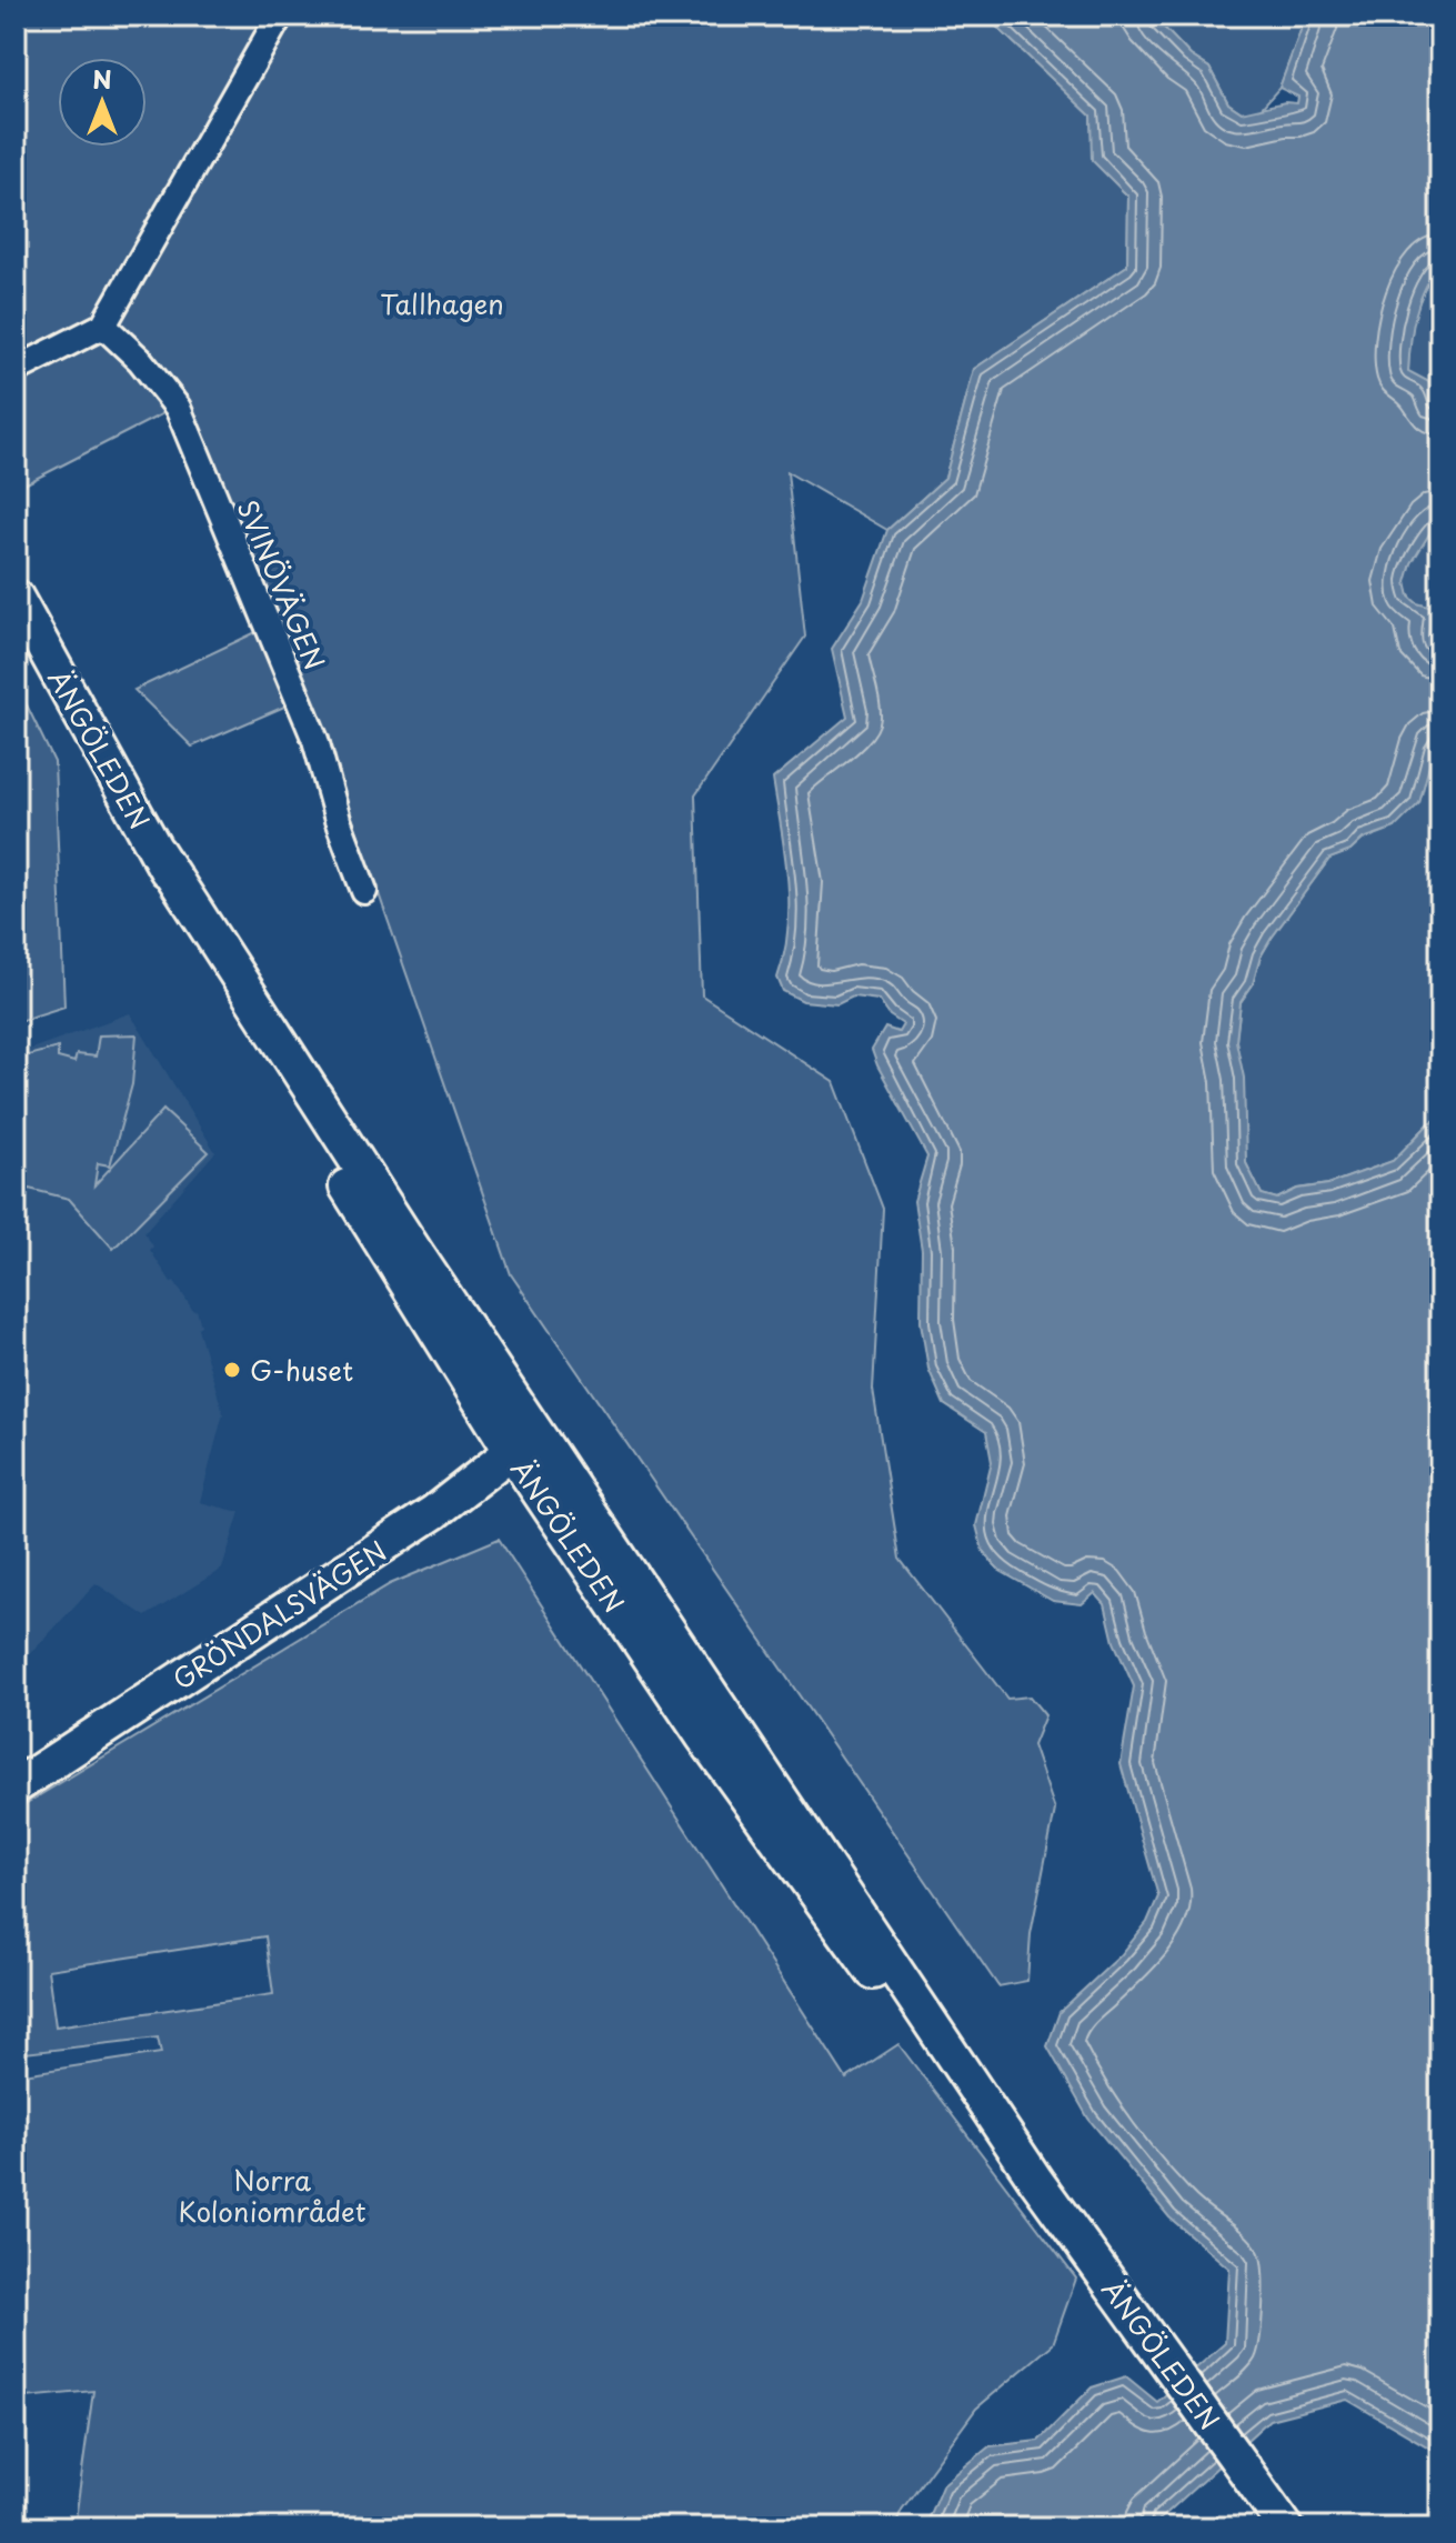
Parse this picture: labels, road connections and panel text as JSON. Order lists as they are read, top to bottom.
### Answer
{
  "streets": {
    "main road": ["ÄNGÖLEDEN", "GRÖNDALSVÄGEN"],
    "street": ["SVINÖVÄGEN"]
  },
  "crossings": [
    ["ÄNGÖLEDEN", "GRÖNDALSVÄGEN"]
  ],
  "parks": ["Tallhagen", "Norra Koloniområdet"],
  "places": ["G-huset"],
  "north": "top"
}
